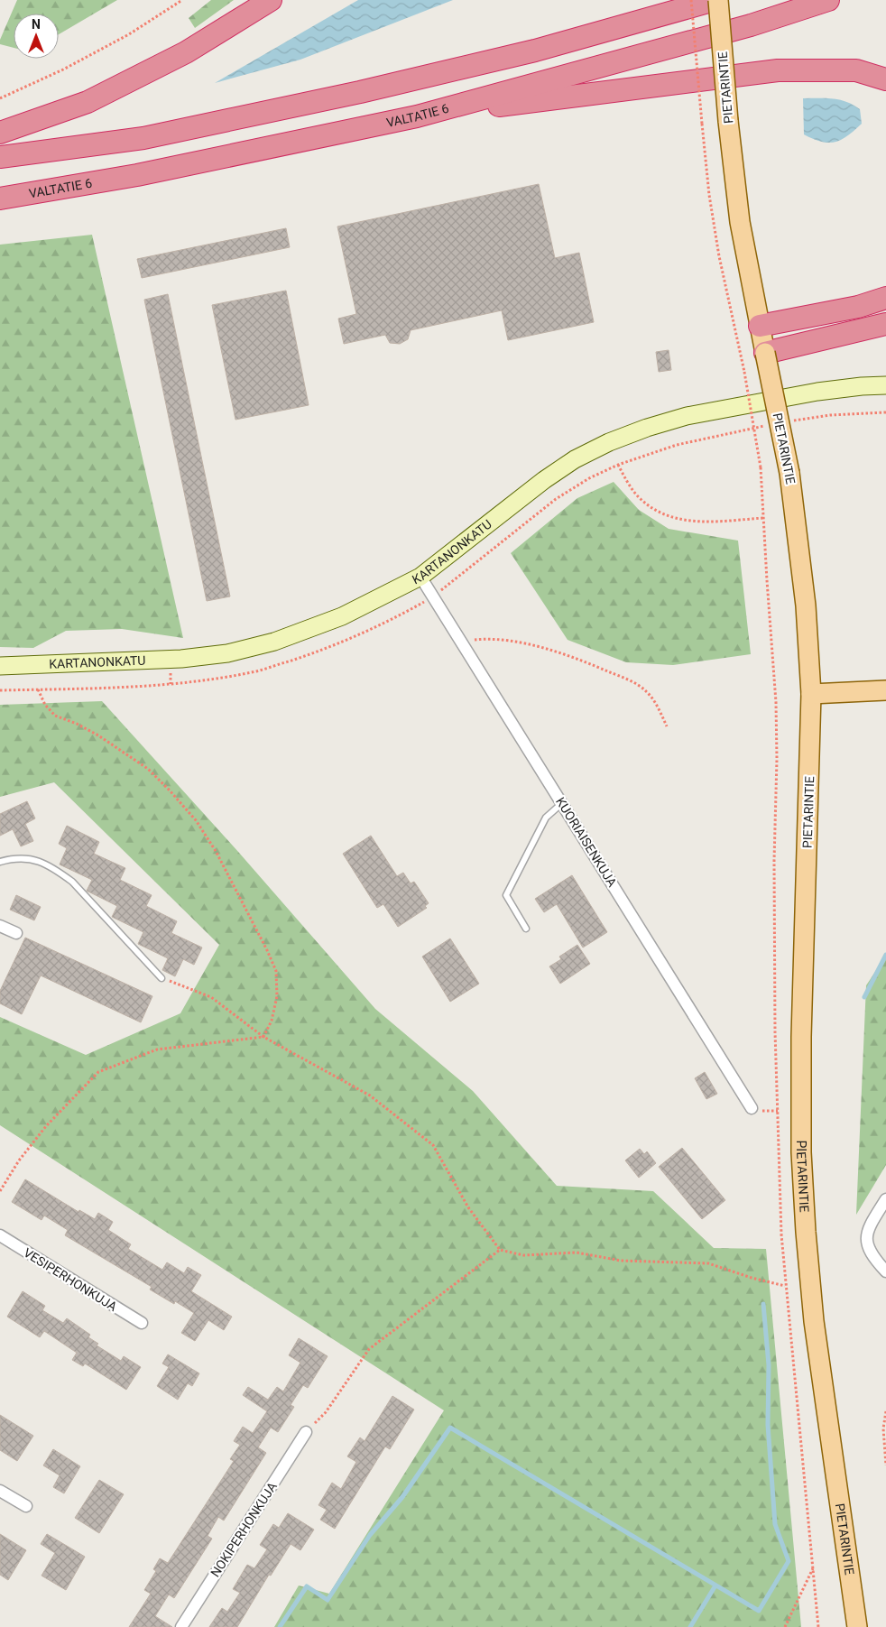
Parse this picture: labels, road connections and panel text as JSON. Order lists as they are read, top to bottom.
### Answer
{
  "streets": {
    "highway": ["VALTATIE 6"],
    "main road": ["PIETARINTIE", "KARTANONKATU"],
    "street": ["KUORIAISENKUJA", "VESIPERHONKUJA", "NOKIPERHONKUJA"]
  },
  "crossings": [
    ["KARTANONKATU", "KUORIAISENKUJA"]
  ],
  "north": "top"
}
